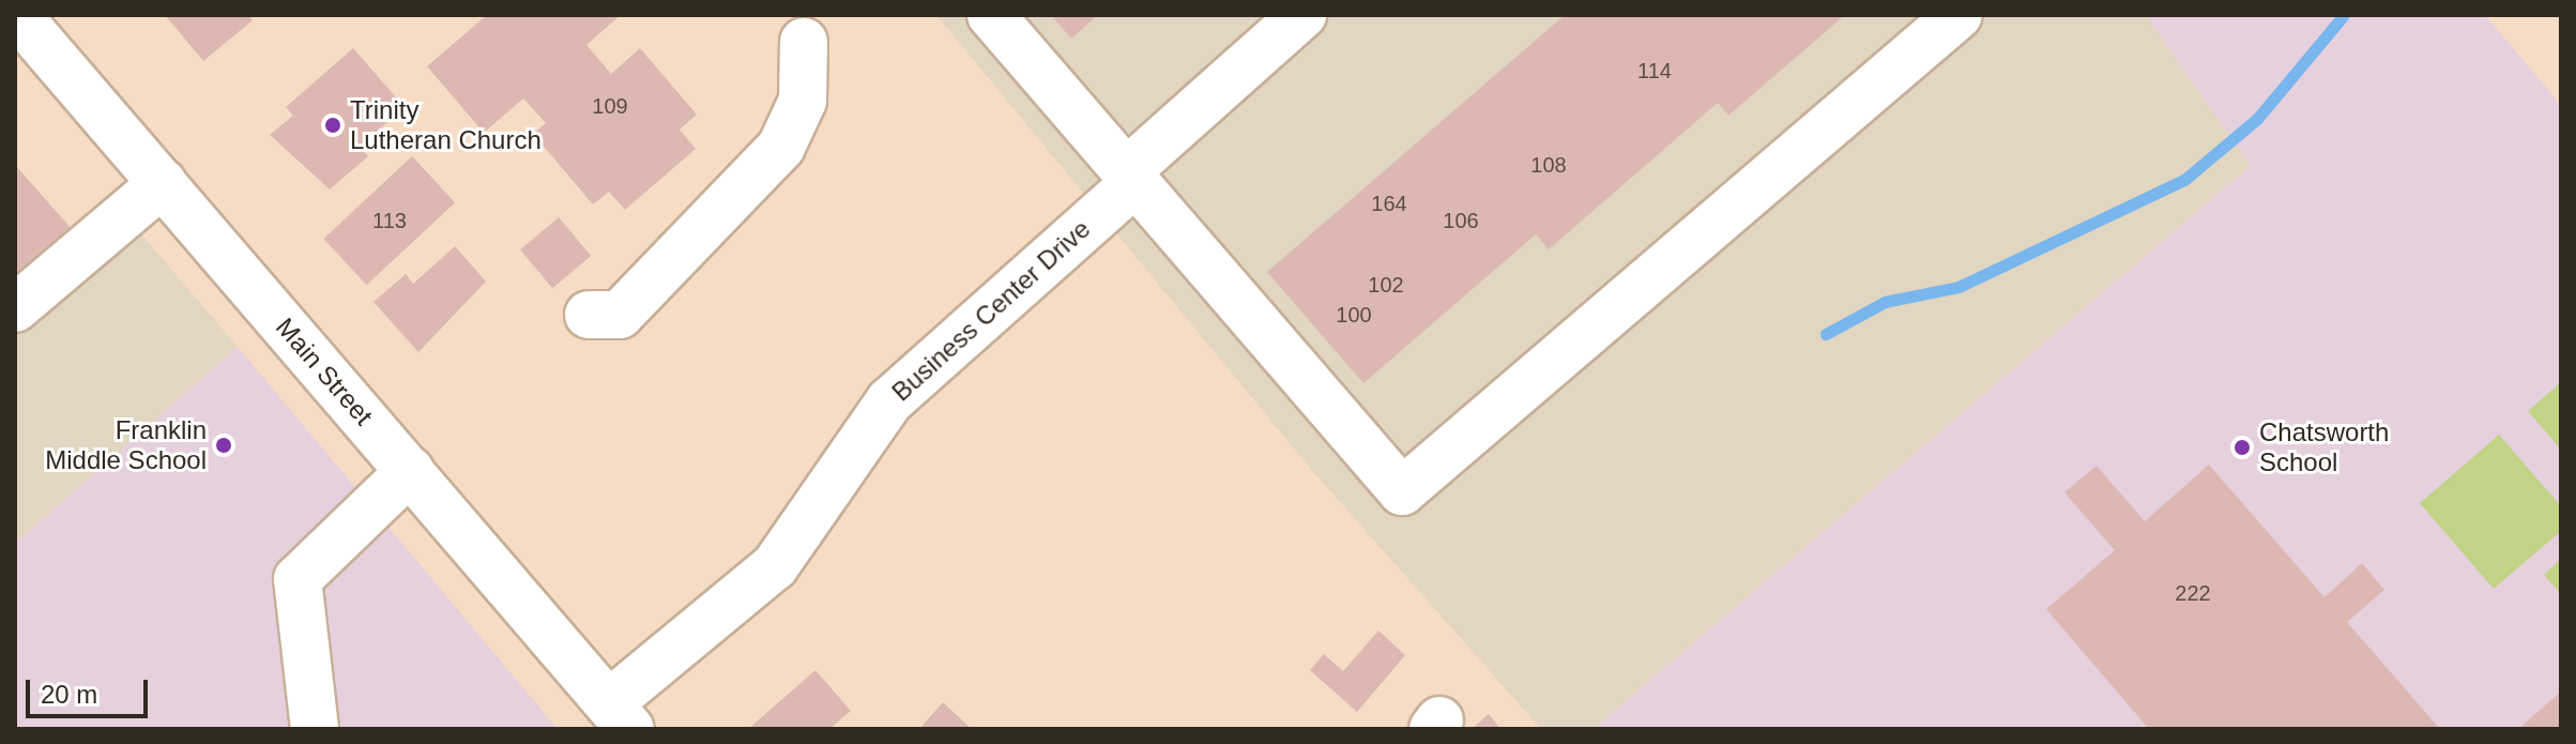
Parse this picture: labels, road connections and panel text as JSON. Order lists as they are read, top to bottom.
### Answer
{
  "streets": {
    "main road": ["Business Center Drive", "Main Street"]
  },
  "crossings": [
    ["Business Center Drive", "Main Street"]
  ],
  "places": ["Trinity Lutheran Church", "Franklin Middle School", "Chatsworth School"],
  "house_numbers": [
    "114",
    "109",
    "108",
    "164",
    "113",
    "106",
    "102",
    "100",
    "222"
  ],
  "scale_bar": "20 m"
}
